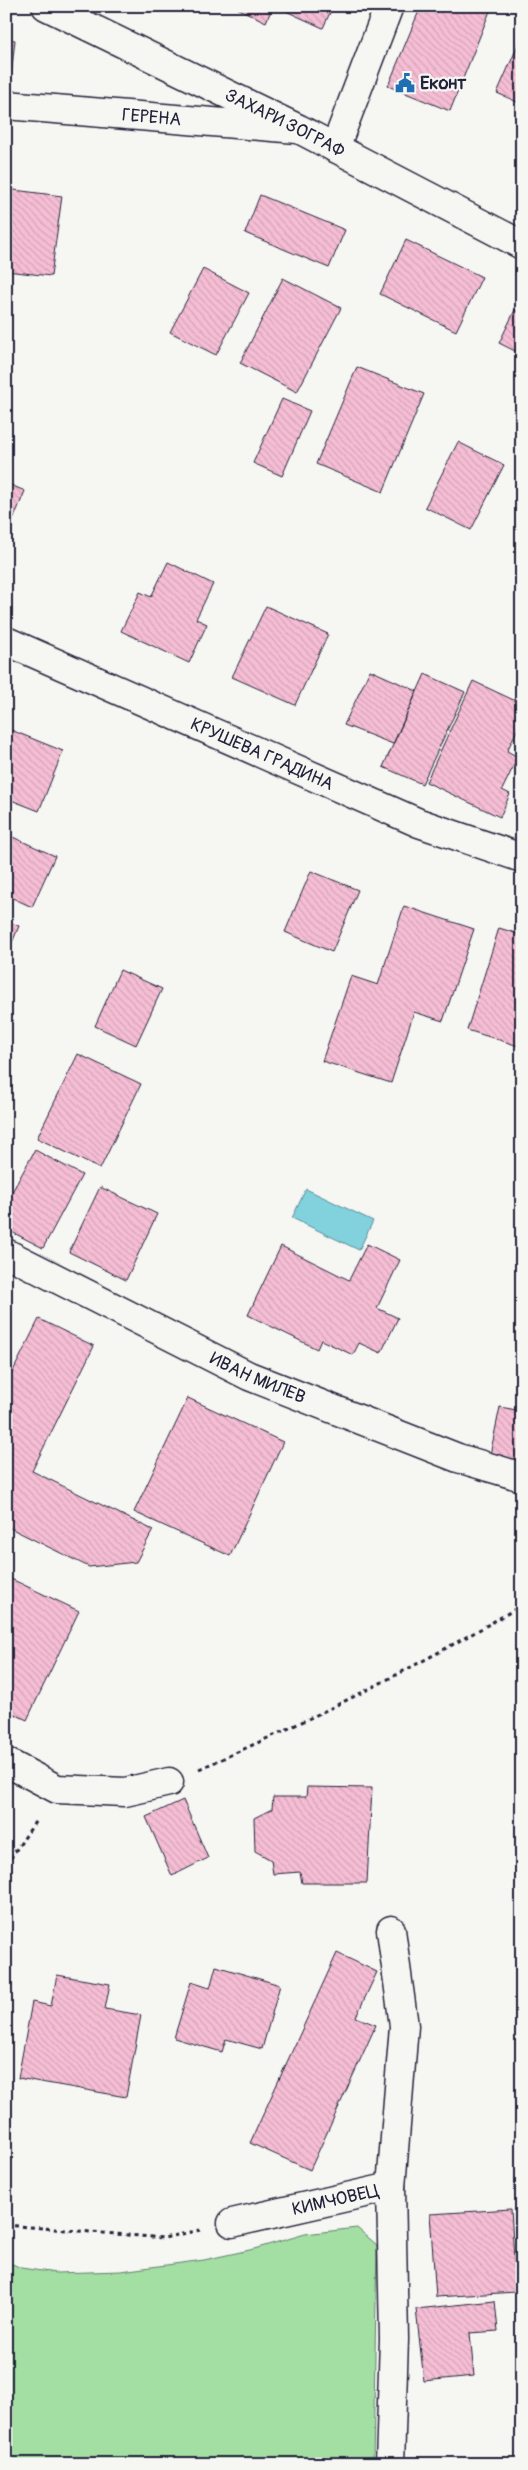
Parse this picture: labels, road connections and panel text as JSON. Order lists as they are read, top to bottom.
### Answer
{
  "streets": {
    "street": [
      "ГЕРЕНА",
      "ЗАХАРИ ЗОГРАФ",
      "КРУШЕВА ГРАДИНА",
      "ИВАН МИЛЕВ",
      "КИМЧОВЕЦ"
    ]
  },
  "crossings": [
    ["ГЕРЕНА", "ЗАХАРИ ЗОГРАФ"]
  ],
  "places": {
    "public building": ["Еконт"]
  }
}
